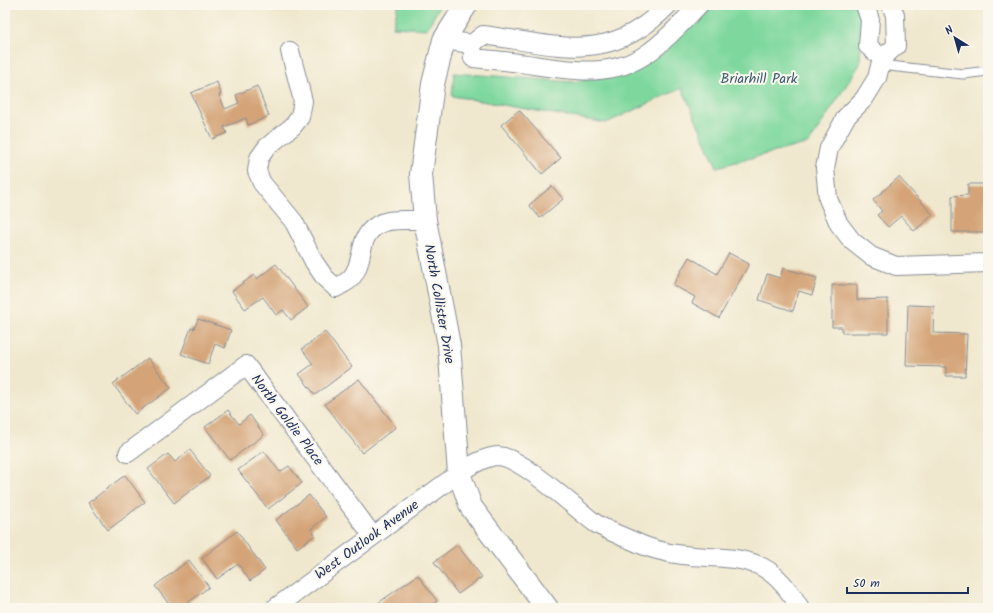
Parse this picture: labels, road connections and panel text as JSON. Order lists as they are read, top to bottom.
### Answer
{
  "streets": {
    "street": ["North Collister Drive", "North Goldie Place", "West Outlook Avenue"]
  },
  "crossings": [
    ["North Collister Drive", "West Outlook Avenue"],
    ["North Goldie Place", "West Outlook Avenue"]
  ],
  "parks": ["Briarhill Park"],
  "scale_bar": "50 m",
  "north": "top left"
}
